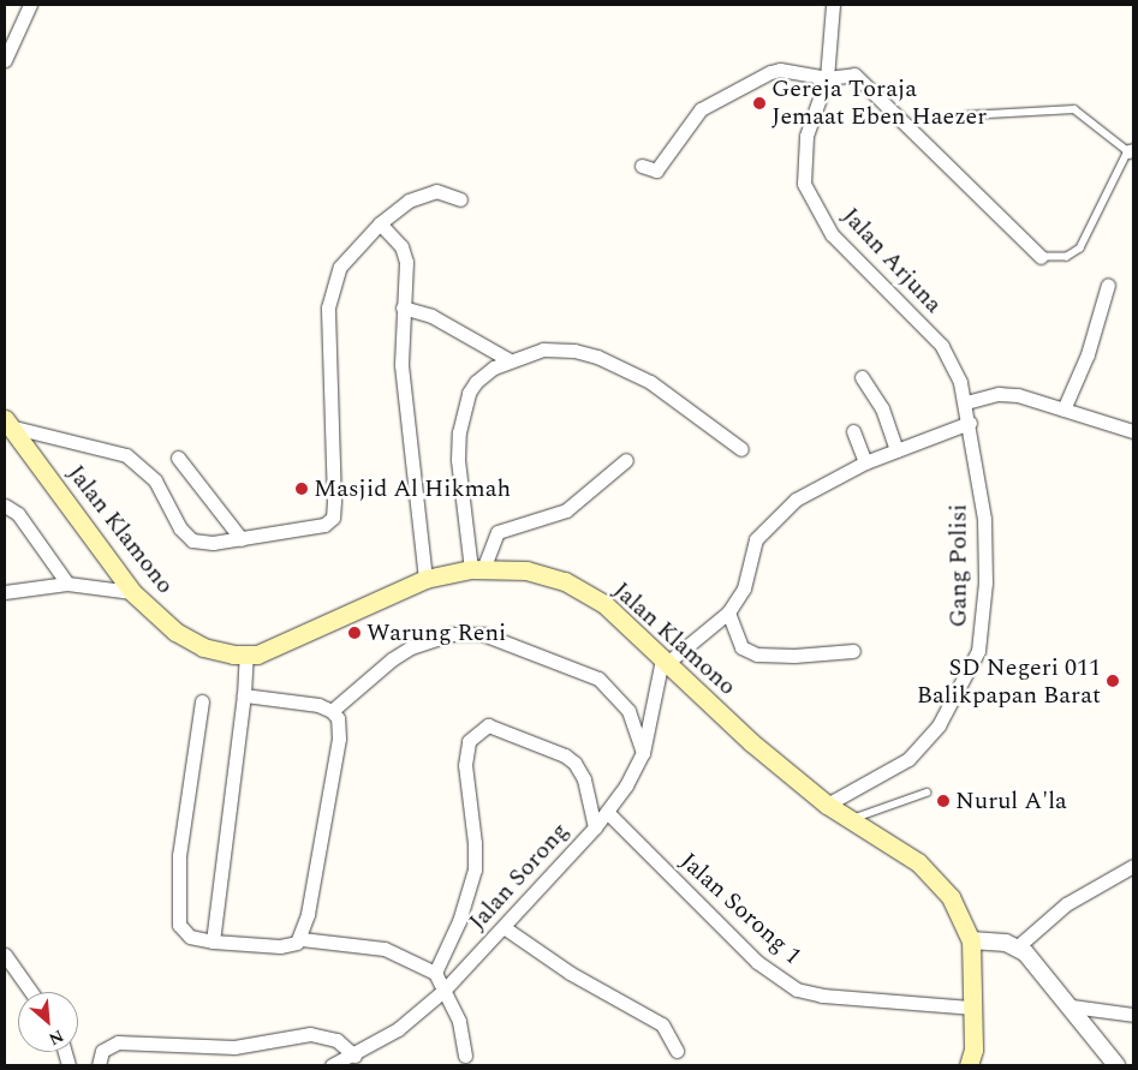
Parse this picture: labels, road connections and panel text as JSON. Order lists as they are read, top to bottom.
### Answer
{
  "streets": {
    "main road": ["Jalan Klamono"],
    "street": [
      "Jalan Arjuna",
      "Gang Polisi",
      "Jalan Sorong",
      "Jalan Sorong 1"
    ]
  },
  "crossings": [
    ["Jalan Arjuna", "Gang Polisi"],
    ["Jalan Klamono", "Gang Polisi"],
    ["Jalan Klamono", "Jalan Sorong"],
    ["Jalan Klamono", "Jalan Sorong 1"],
    ["Jalan Sorong", "Jalan Sorong 1"]
  ],
  "places": [
    "Gereja Toraja Jemaat Eben Haezer",
    "Masjid Al Hikmah",
    "Warung Reni",
    "SD Negeri 011 Balikpapan Barat",
    "Nurul A'la"
  ],
  "north": "bottom right"
}
